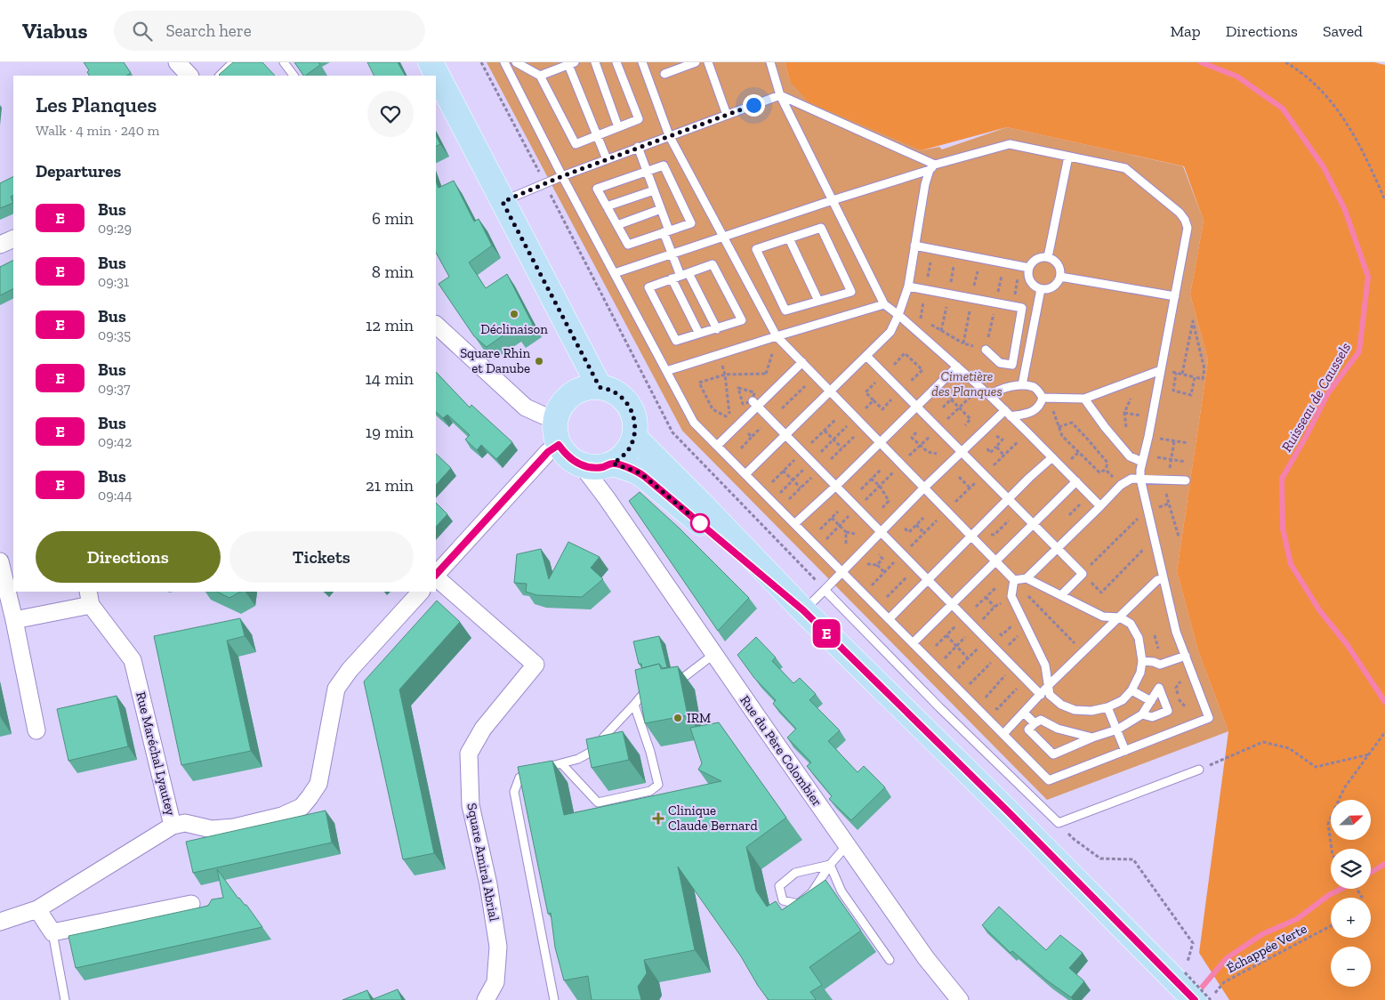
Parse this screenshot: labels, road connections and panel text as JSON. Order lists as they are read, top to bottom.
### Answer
{
  "streets": {
    "street": ["Rue du Père Colombier", "Rue Maréchal Lyautey", "Square Amiral Abrial"],
    "path": ["Échappée Verte"]
  },
  "water": ["Ruisseau de Caussels"],
  "parks": ["Cimetière des Planques"],
  "places": {
    "other": ["Déclinaison", "Square Rhin et Danube", "IRM"],
    "health": ["Clinique Claude Bernard"]
  },
  "lines": ["bus line E"],
  "north": "right",
  "page": {
    "header": "Viabus",
    "search": "Search here",
    "nav": ["Map", "Directions", "Saved"],
    "on_map": "E",
    "heading": [
      ["Les Planques", "Walk · 4 min · 240 m"],
      "Departures"
    ],
    "list": [
      {
        "mark": "E",
        "name": "Bus",
        "note": "09:29",
        "value": "6 min"
      },
      {
        "mark": "E",
        "name": "Bus",
        "note": "09:31",
        "value": "8 min"
      },
      {
        "mark": "E",
        "name": "Bus",
        "note": "09:35",
        "value": "12 min"
      },
      {
        "mark": "E",
        "name": "Bus",
        "note": "09:37",
        "value": "14 min"
      },
      {
        "mark": "E",
        "name": "Bus",
        "note": "09:42",
        "value": "19 min"
      },
      {
        "mark": "E",
        "name": "Bus",
        "note": "09:44",
        "value": "21 min"
      }
    ],
    "buttons": ["Directions", "Tickets"],
    "map_buttons": ["+", "−"]
  }
}
